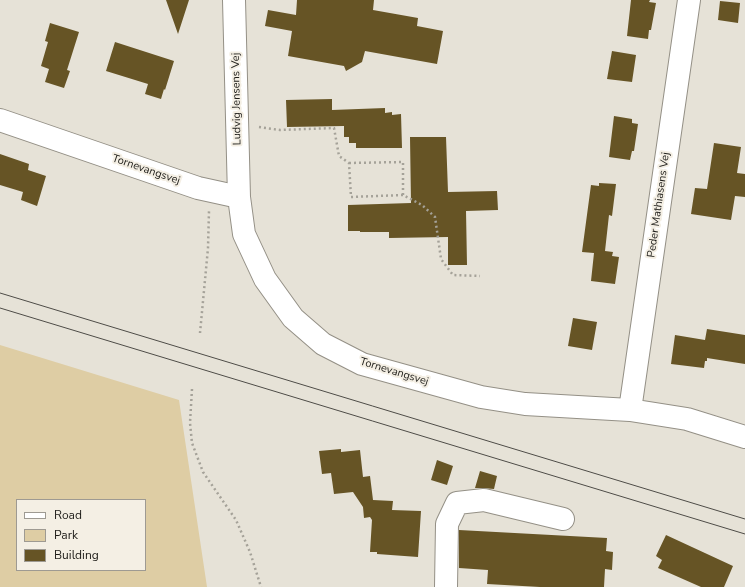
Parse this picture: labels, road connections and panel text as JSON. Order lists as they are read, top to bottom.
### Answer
{
  "streets": {
    "street": ["Ludvig Jensens Vej", "Tornevangsvej", "Peder Mathiasens Vej"]
  },
  "crossings": [
    ["Ludvig Jensens Vej", "Tornevangsvej"],
    ["Tornevangsvej", "Peder Mathiasens Vej"]
  ],
  "legend": ["Road", "Park", "Building"]
}
